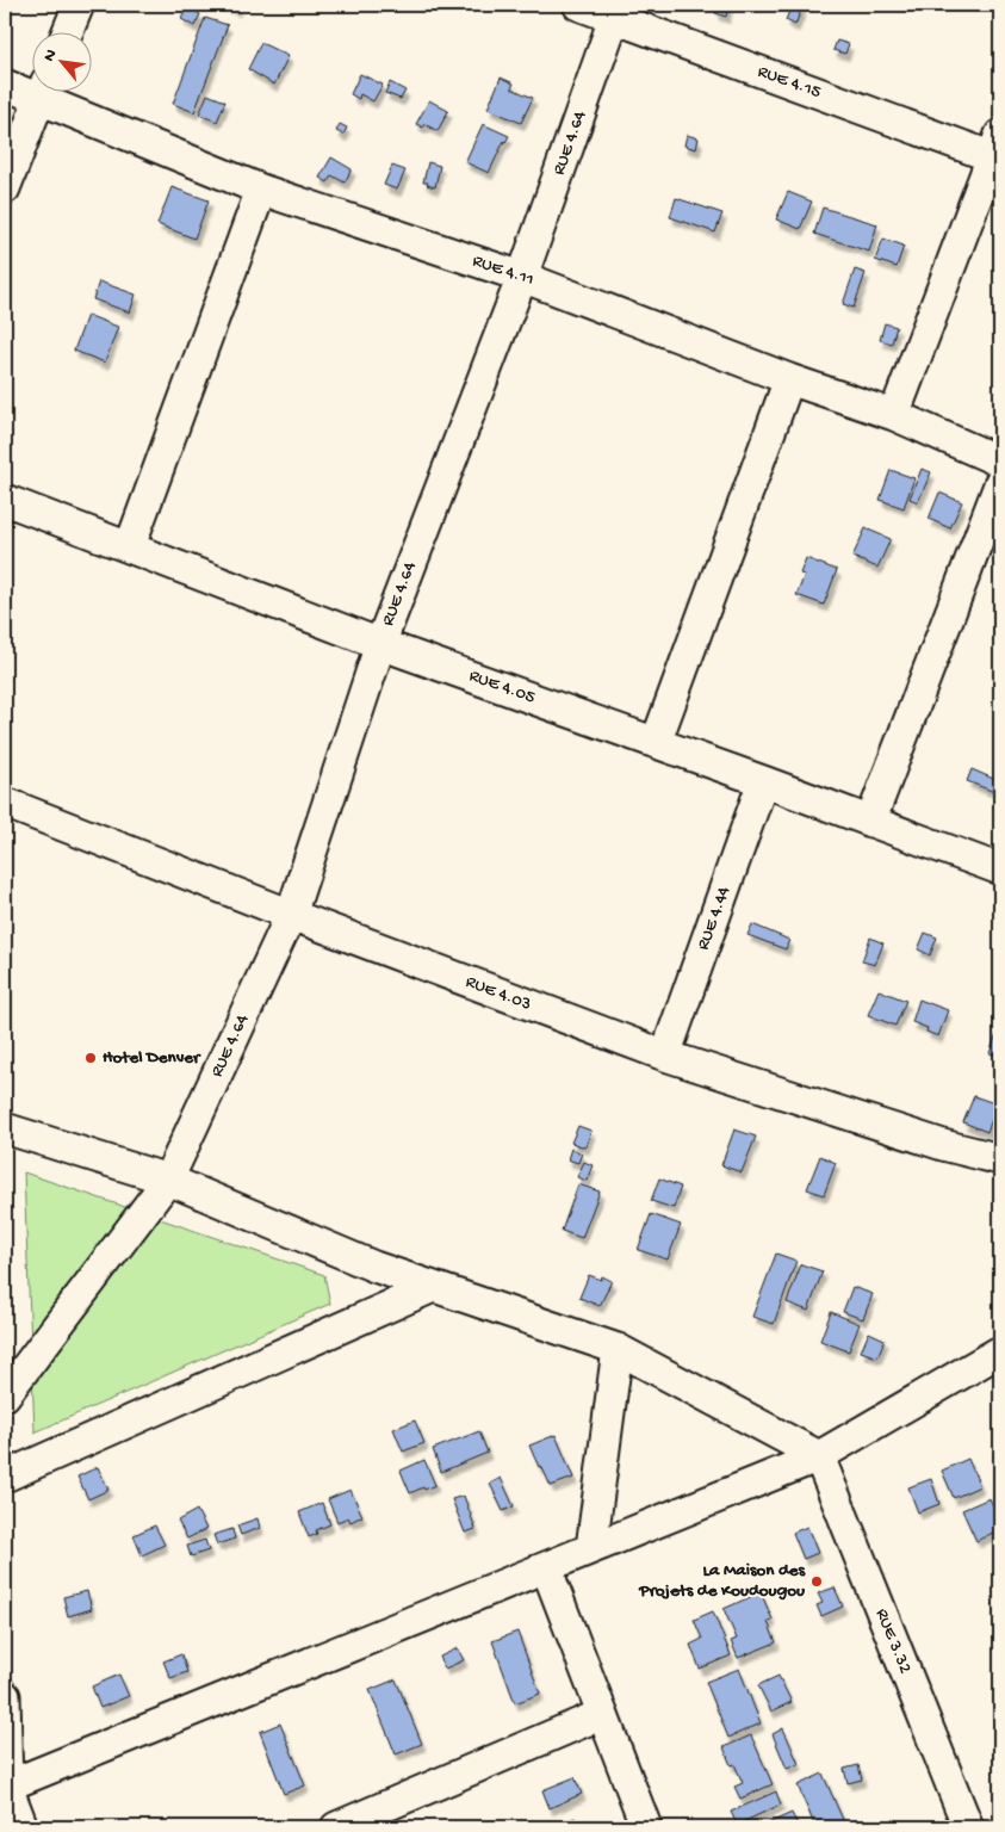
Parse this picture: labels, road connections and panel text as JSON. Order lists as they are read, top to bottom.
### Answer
{
  "streets": {
    "street": [
      "RUE 4.15",
      "RUE 4.64",
      "RUE 4.11",
      "RUE 4.05",
      "RUE 4.44",
      "RUE 4.03",
      "RUE 3.32"
    ]
  },
  "crossings": [
    ["RUE 4.15", "RUE 4.64"],
    ["RUE 4.64", "RUE 4.11"],
    ["RUE 4.64", "RUE 4.05"],
    ["RUE 4.64", "RUE 4.03"],
    ["RUE 4.05", "RUE 4.44"],
    ["RUE 4.44", "RUE 4.03"]
  ],
  "places": ["Hotel Denver", "La Maison des Projets de Koudougou"],
  "north": "top left"
}
